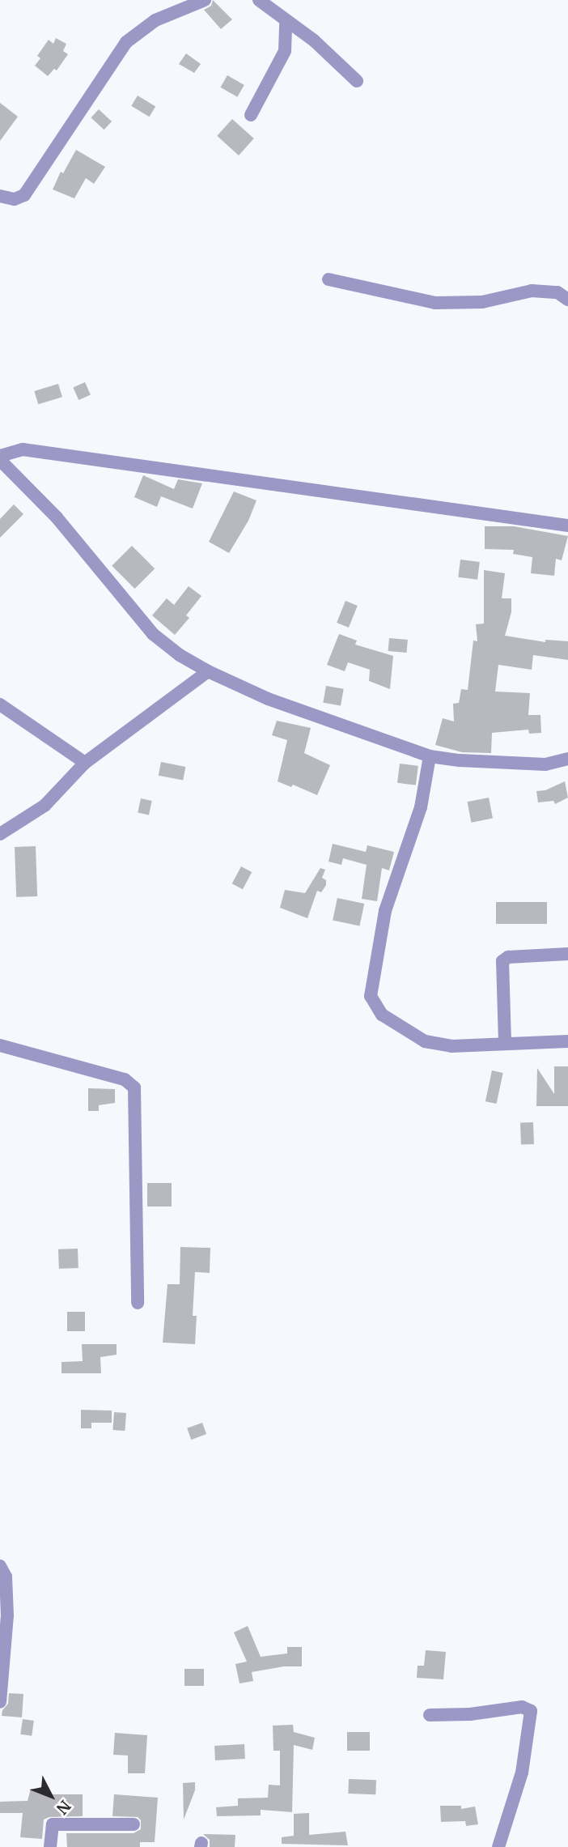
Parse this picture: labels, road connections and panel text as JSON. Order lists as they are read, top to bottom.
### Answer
{
  "north": "bottom right"
}
